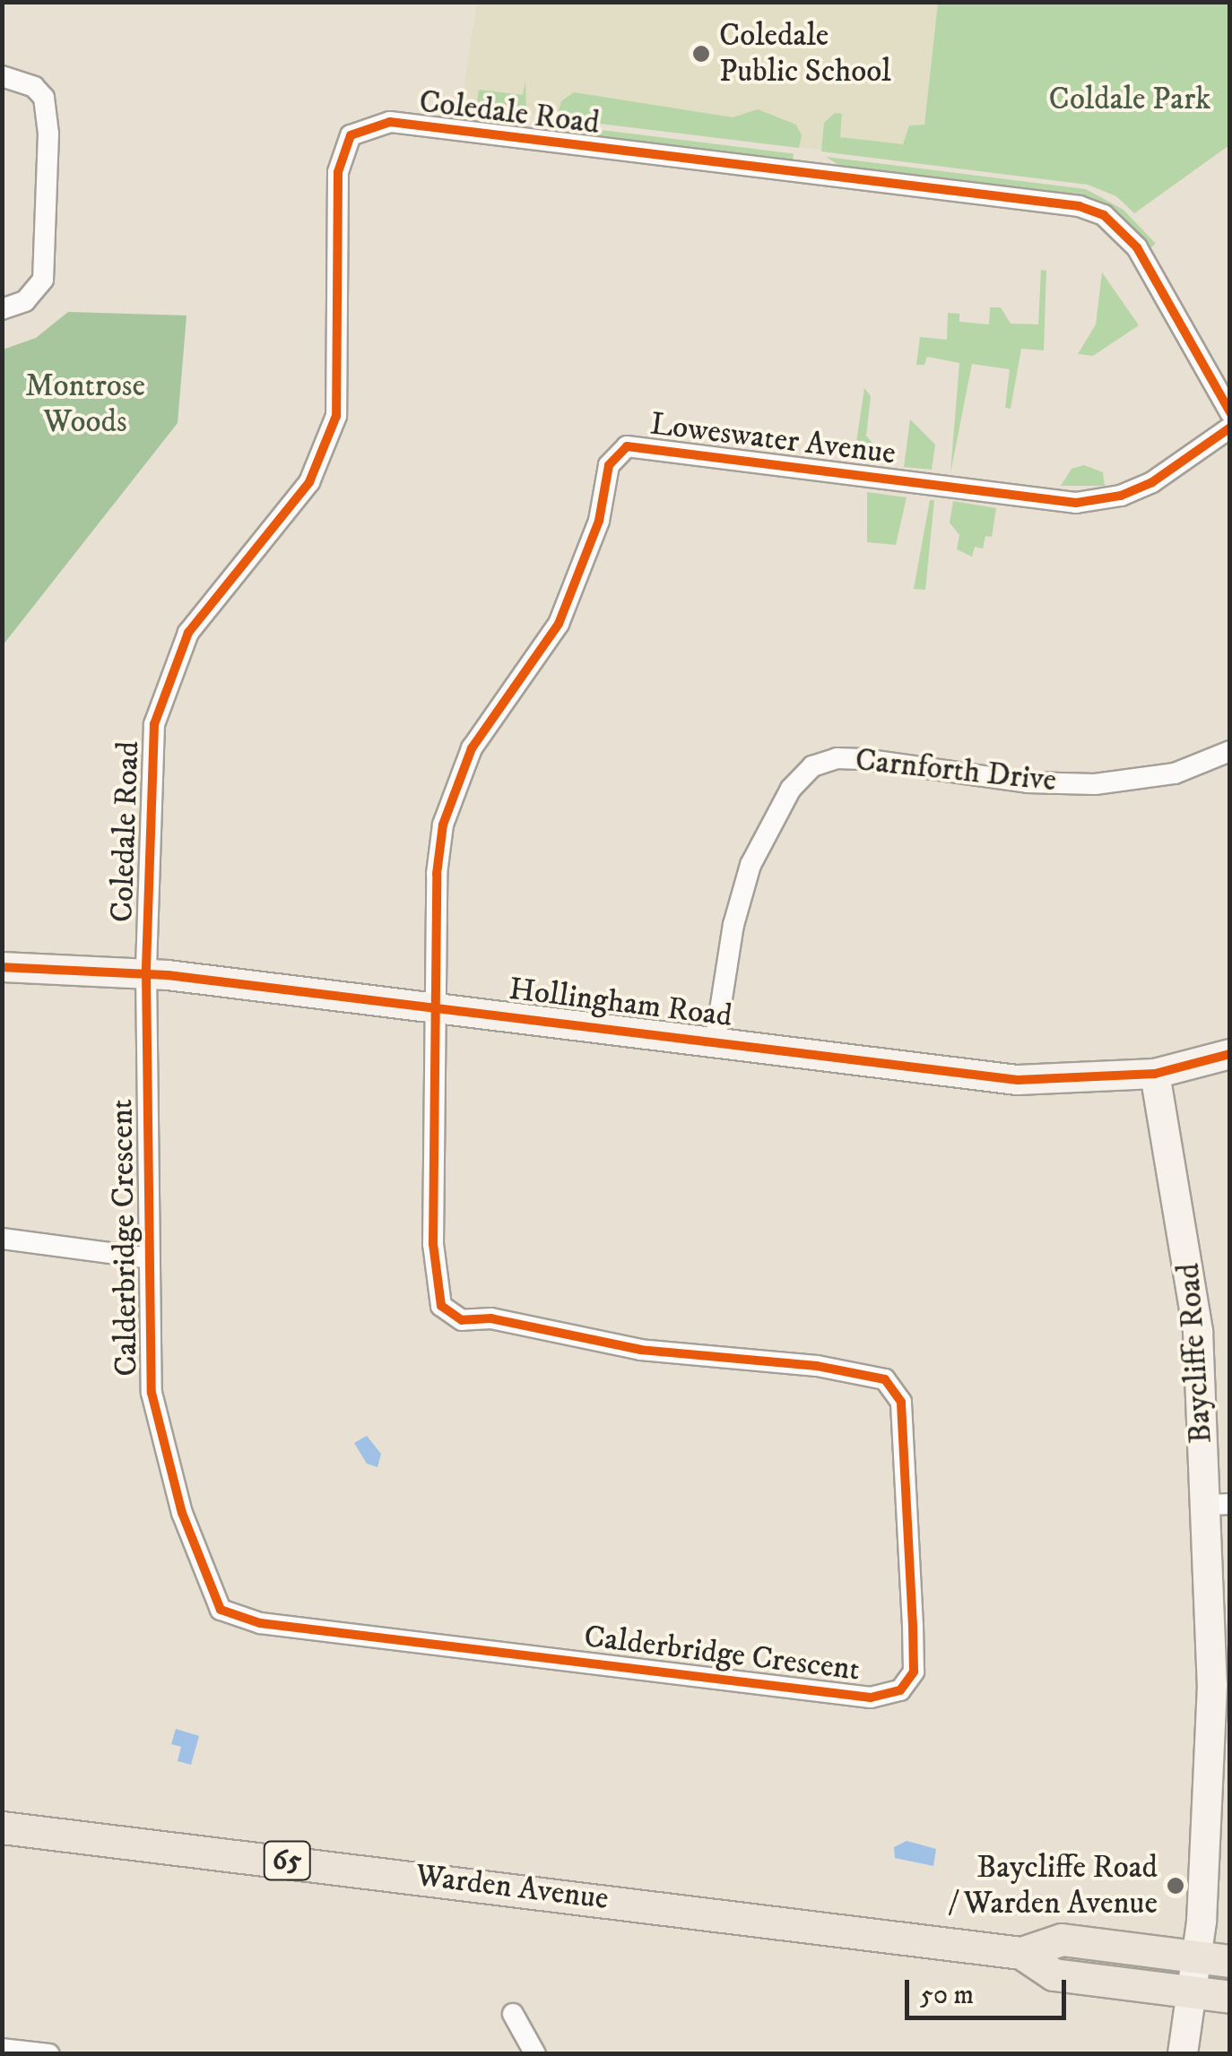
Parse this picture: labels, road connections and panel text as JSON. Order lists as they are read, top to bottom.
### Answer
{
  "streets": {
    "main road": ["65", "Warden Avenue"],
    "street": [
      "Coledale Road",
      "Loweswater Avenue",
      "Carnforth Drive",
      "Hollingham Road",
      "Calderbridge Crescent",
      "Baycliffe Road"
    ]
  },
  "crossings": [
    ["Coledale Road", "Hollingham Road"],
    ["Coledale Road", "Calderbridge Crescent"],
    ["Loweswater Avenue", "Hollingham Road"],
    ["Loweswater Avenue", "Calderbridge Crescent"],
    ["Carnforth Drive", "Hollingham Road"],
    ["Hollingham Road", "Calderbridge Crescent"],
    ["Hollingham Road", "Baycliffe Road"],
    ["Baycliffe Road", "Warden Avenue"]
  ],
  "parks": ["Coldale Park", "Montrose Woods"],
  "places": ["Coledale Public School", "Baycliffe Road / Warden Avenue"],
  "scale_bar": "50 m"
}
